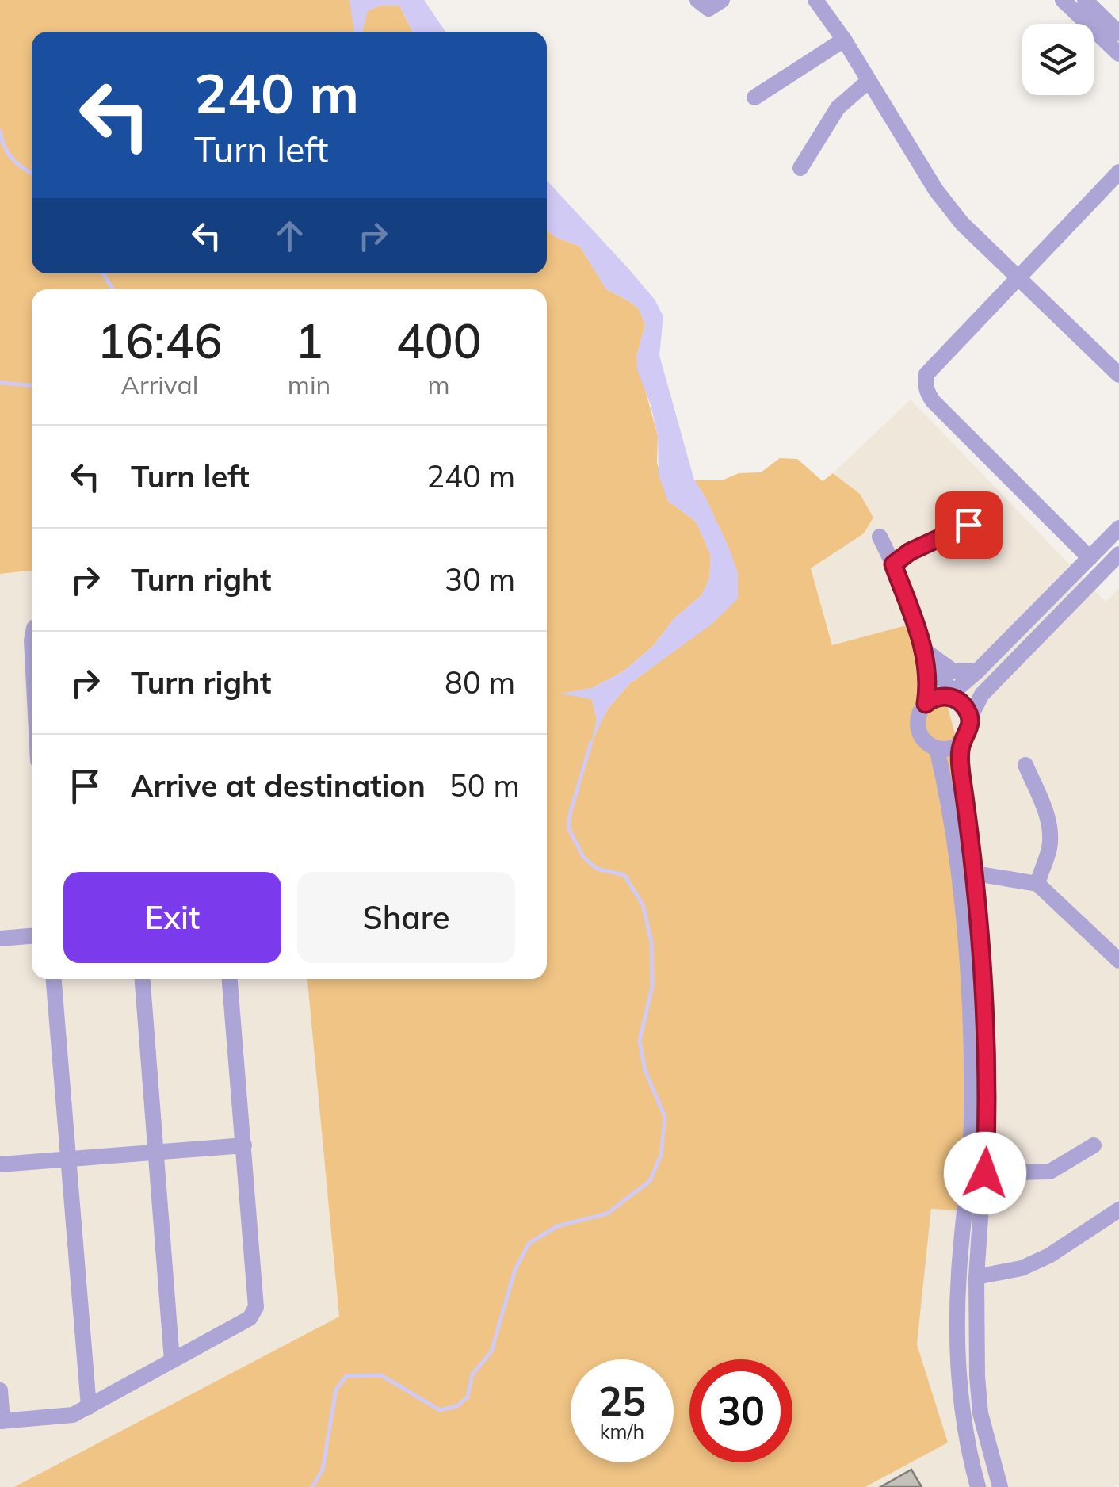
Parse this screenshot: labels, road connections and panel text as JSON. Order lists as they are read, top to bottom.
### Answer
{
  "page": {
    "turn": ["240 m", "Turn left"],
    "eta": [
      "16:46",
      "Arrival",
      "1",
      "min",
      "400",
      "m"
    ],
    "list": [
      {
        "name": "Turn left",
        "value": "240 m"
      },
      {
        "name": "Turn right",
        "value": "30 m"
      },
      {
        "name": "Turn right",
        "value": "80 m"
      },
      {
        "name": "Arrive at destination",
        "value": "50 m"
      }
    ],
    "buttons": ["Exit", "Share"],
    "speed": "25 km/h",
    "limit": "30"
  }
}
